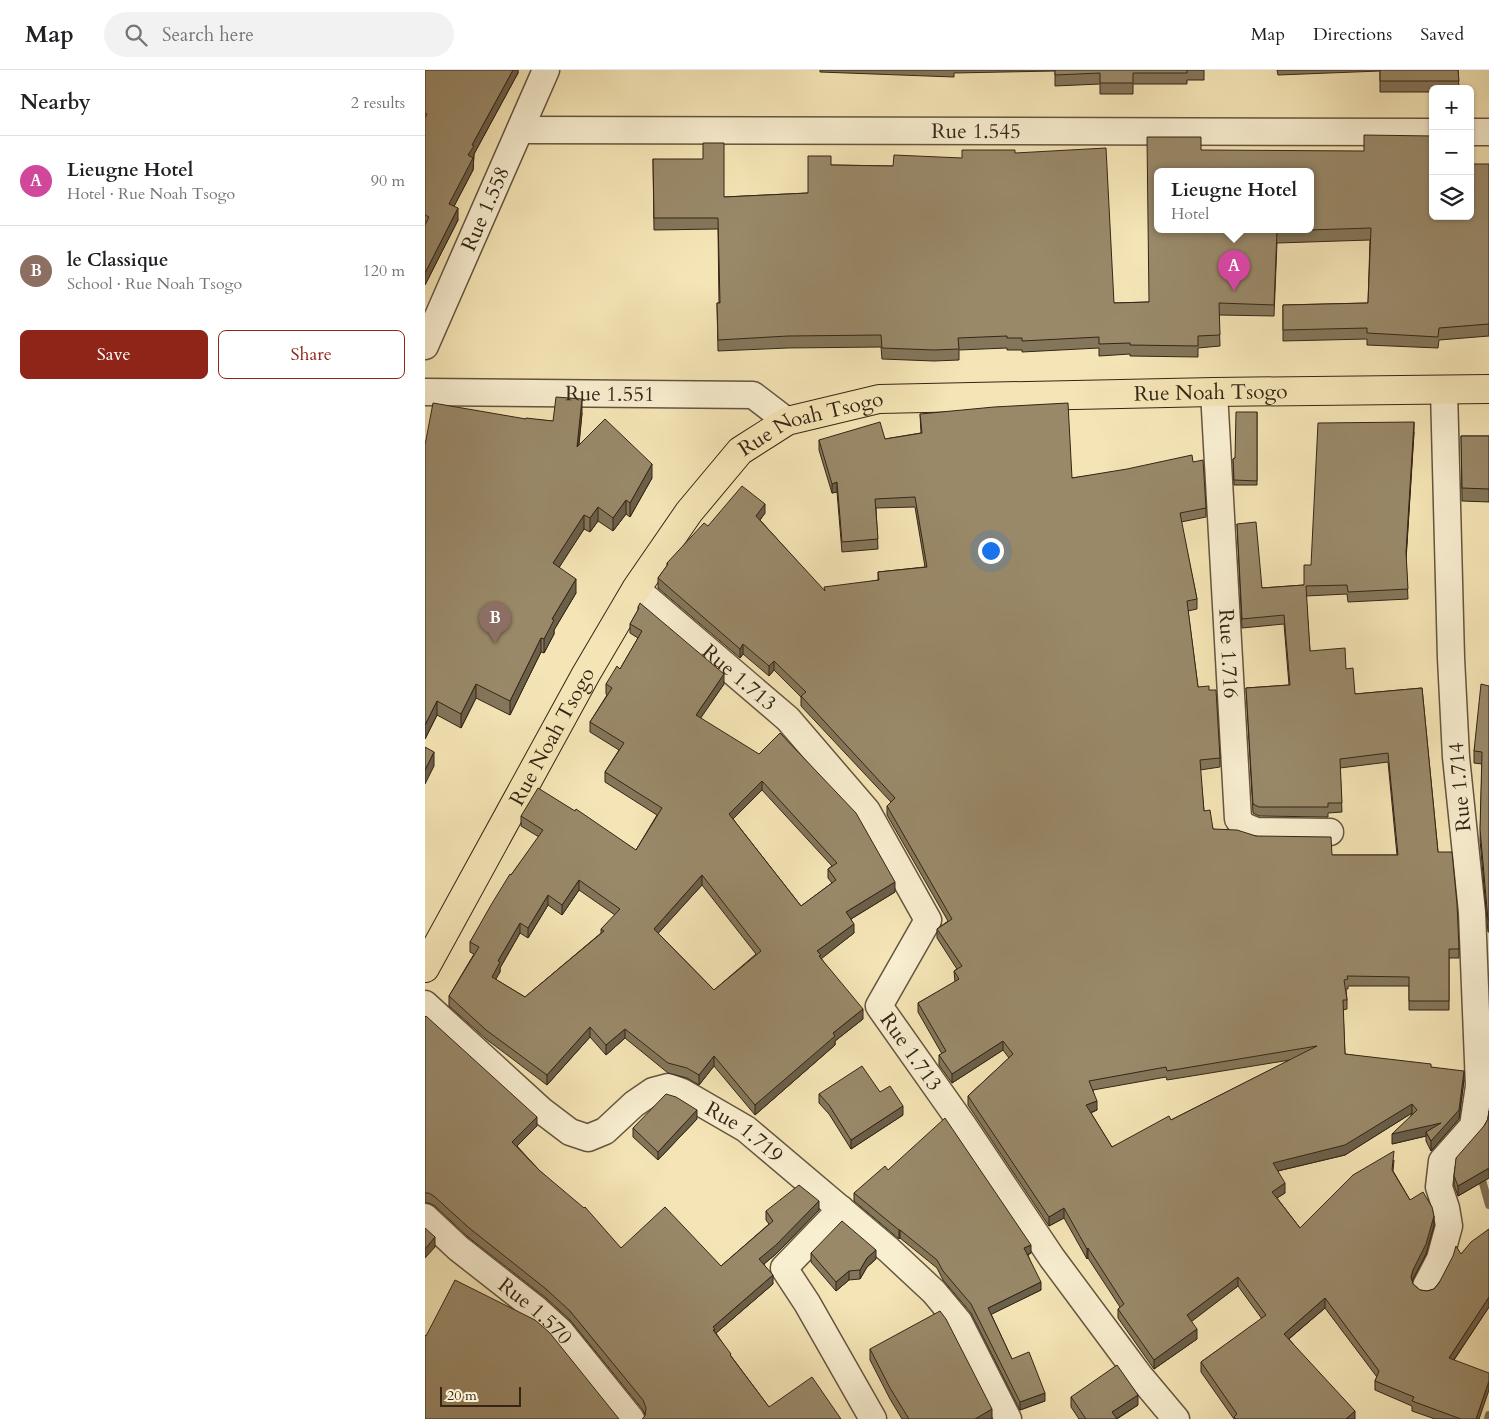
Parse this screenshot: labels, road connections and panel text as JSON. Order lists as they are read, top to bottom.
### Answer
{
  "streets": {
    "main road": ["Rue Noah Tsogo"],
    "street": [
      "Rue 1.545",
      "Rue 1.558",
      "Rue 1.551",
      "Rue 1.716",
      "Rue 1.713",
      "Rue 1.714",
      "Rue 1.719",
      "Rue 1.570"
    ]
  },
  "crossings": [
    ["Rue 1.545", "Rue 1.558"],
    ["Rue Noah Tsogo", "Rue 1.551"],
    ["Rue Noah Tsogo", "Rue 1.716"],
    ["Rue Noah Tsogo", "Rue 1.713"],
    ["Rue Noah Tsogo", "Rue 1.714"]
  ],
  "scale_bar": "20 m",
  "page": {
    "header": "Map",
    "search": "Search here",
    "nav": ["Map", "Directions", "Saved"],
    "heading": ["Nearby", "2 results"],
    "map_buttons": ["+", "−"],
    "list": [
      {
        "mark": "A",
        "name": "Lieugne Hotel",
        "note": "Hotel · Rue Noah Tsogo",
        "value": "90 m"
      },
      {
        "mark": "B",
        "name": "le Classique",
        "note": "School · Rue Noah Tsogo",
        "value": "120 m"
      }
    ],
    "popup": ["Lieugne Hotel", "Hotel"],
    "pins": ["A", "B"],
    "buttons": ["Save", "Share"],
    "scale": "20 m"
  }
}
